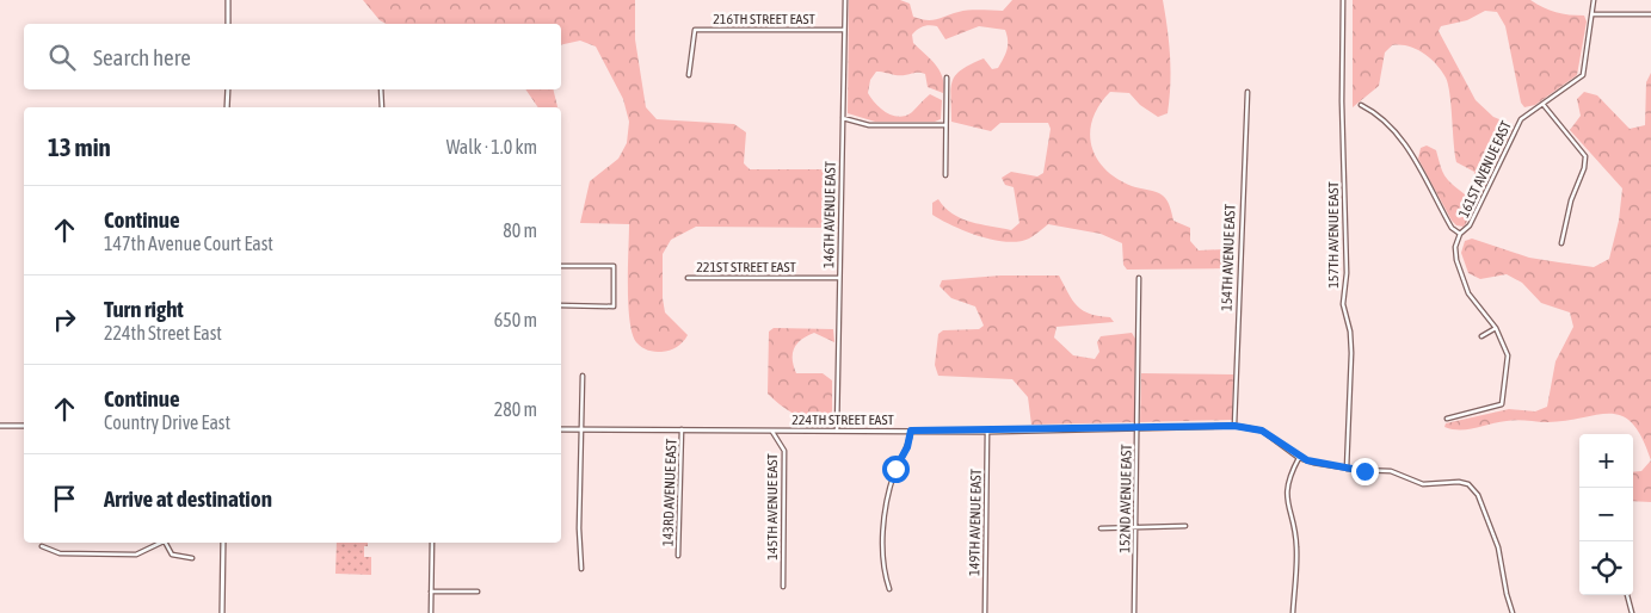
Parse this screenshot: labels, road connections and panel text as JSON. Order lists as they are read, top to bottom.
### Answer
{
  "streets": {
    "street": [
      "216TH STREET EAST",
      "161ST AVENUE EAST",
      "146TH AVENUE EAST",
      "157TH AVENUE EAST",
      "154TH AVENUE EAST",
      "221ST STREET EAST",
      "224TH STREET EAST",
      "143RD AVENUE EAST",
      "152ND AVENUE EAST",
      "145TH AVENUE EAST",
      "149TH AVENUE EAST"
    ]
  },
  "crossings": [
    ["216TH STREET EAST", "146TH AVENUE EAST"],
    ["146TH AVENUE EAST", "221ST STREET EAST"],
    ["146TH AVENUE EAST", "224TH STREET EAST"],
    ["154TH AVENUE EAST", "224TH STREET EAST"],
    ["224TH STREET EAST", "143RD AVENUE EAST"],
    ["224TH STREET EAST", "152ND AVENUE EAST"],
    ["224TH STREET EAST", "145TH AVENUE EAST"],
    ["224TH STREET EAST", "149TH AVENUE EAST"]
  ],
  "page": {
    "search": "Search here",
    "heading": ["13 min", "Walk · 1.0 km"],
    "list": [
      ["Continue", "147th Avenue Court East", "80 m"],
      ["Turn right", "224th Street East", "650 m"],
      ["Continue", "Country Drive East", "280 m"],
      "Arrive at destination"
    ],
    "map_buttons": ["+", "−"]
  }
}
